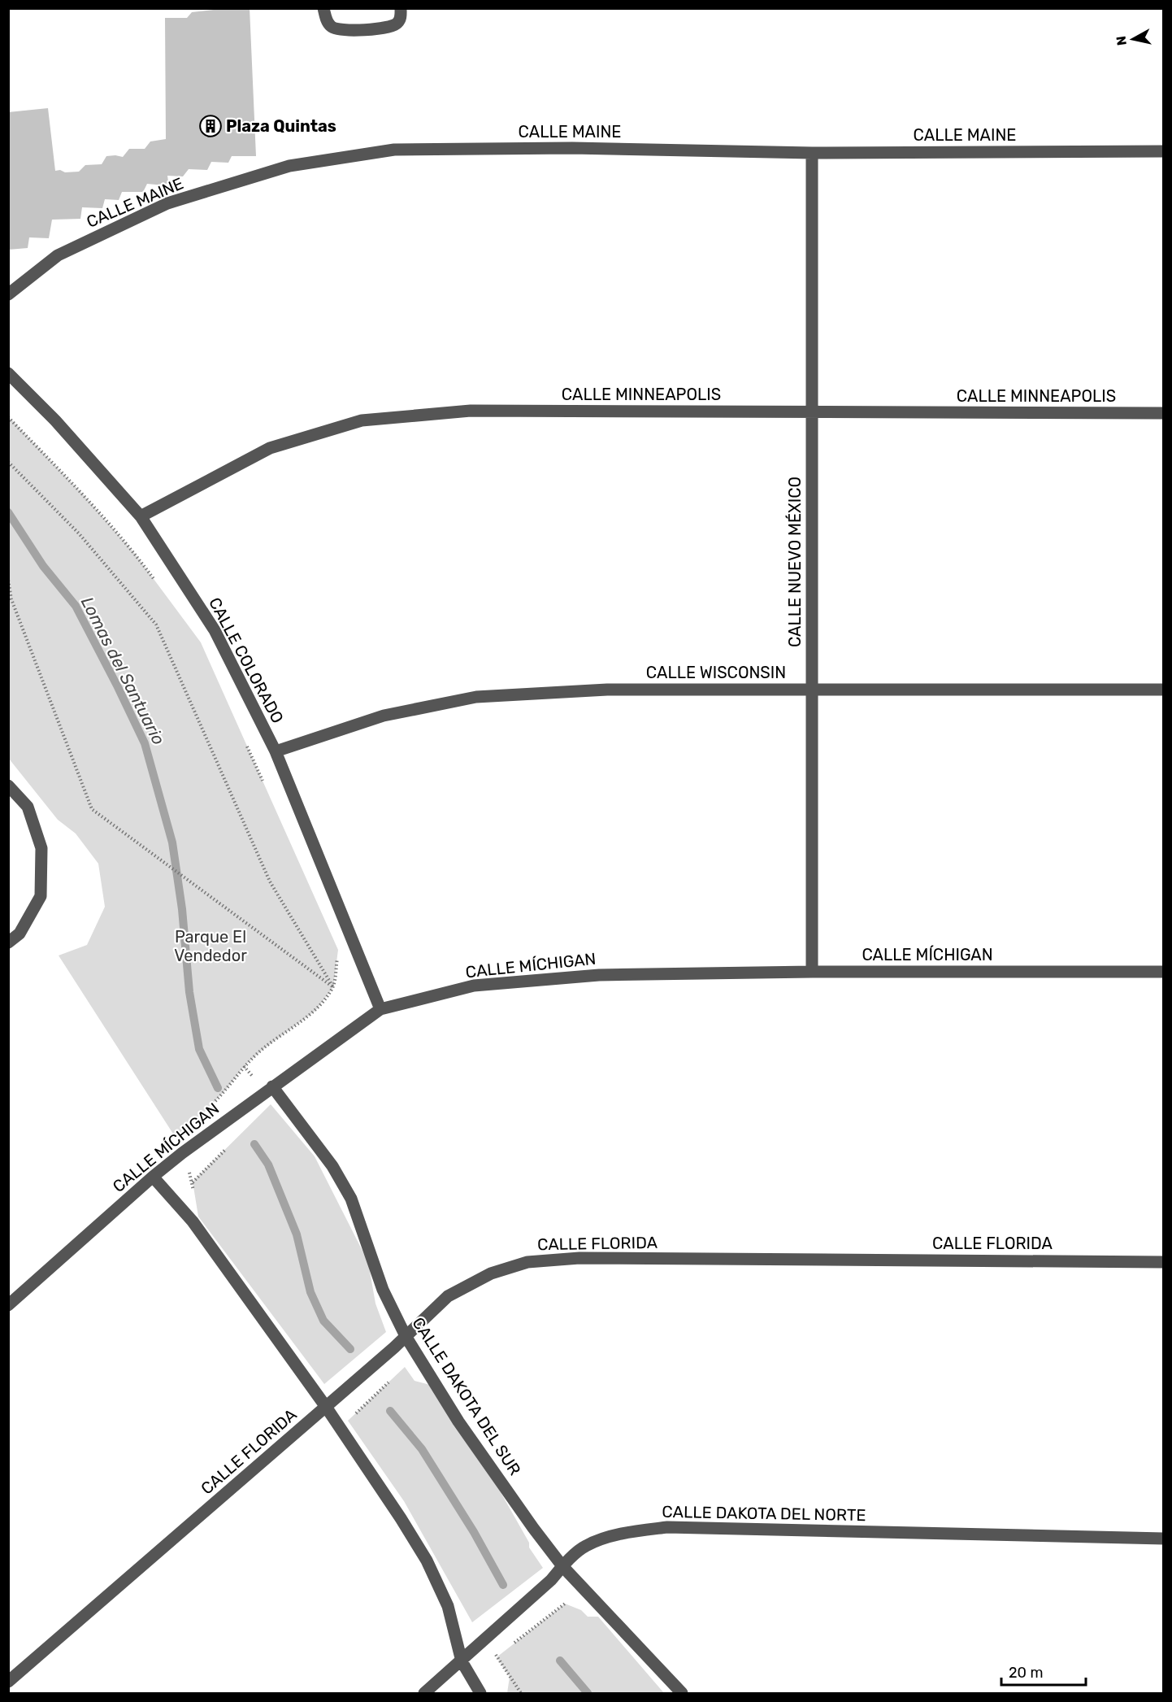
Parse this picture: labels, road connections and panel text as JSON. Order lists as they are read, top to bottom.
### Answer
{
  "streets": {
    "street": [
      "CALLE MAINE",
      "CALLE MINNEAPOLIS",
      "CALLE NUEVO MÉXICO",
      "CALLE COLORADO",
      "CALLE WISCONSIN",
      "CALLE MÍCHIGAN",
      "CALLE FLORIDA",
      "CALLE DAKOTA DEL SUR",
      "CALLE DAKOTA DEL NORTE"
    ]
  },
  "crossings": [
    ["CALLE MAINE", "CALLE NUEVO MÉXICO"],
    ["CALLE MINNEAPOLIS", "CALLE NUEVO MÉXICO"],
    ["CALLE MINNEAPOLIS", "CALLE COLORADO"],
    ["CALLE NUEVO MÉXICO", "CALLE WISCONSIN"],
    ["CALLE NUEVO MÉXICO", "CALLE MÍCHIGAN"],
    ["CALLE COLORADO", "CALLE WISCONSIN"],
    ["CALLE COLORADO", "CALLE MÍCHIGAN"],
    ["CALLE MÍCHIGAN", "CALLE DAKOTA DEL SUR"],
    ["CALLE FLORIDA", "CALLE DAKOTA DEL SUR"],
    ["CALLE DAKOTA DEL SUR", "CALLE DAKOTA DEL NORTE"]
  ],
  "water": ["Lomas del Santuario"],
  "parks": ["Parque El Vendedor"],
  "places": {
    "building": ["Plaza Quintas"]
  },
  "scale_bar": "20 m",
  "north": "left"
}
